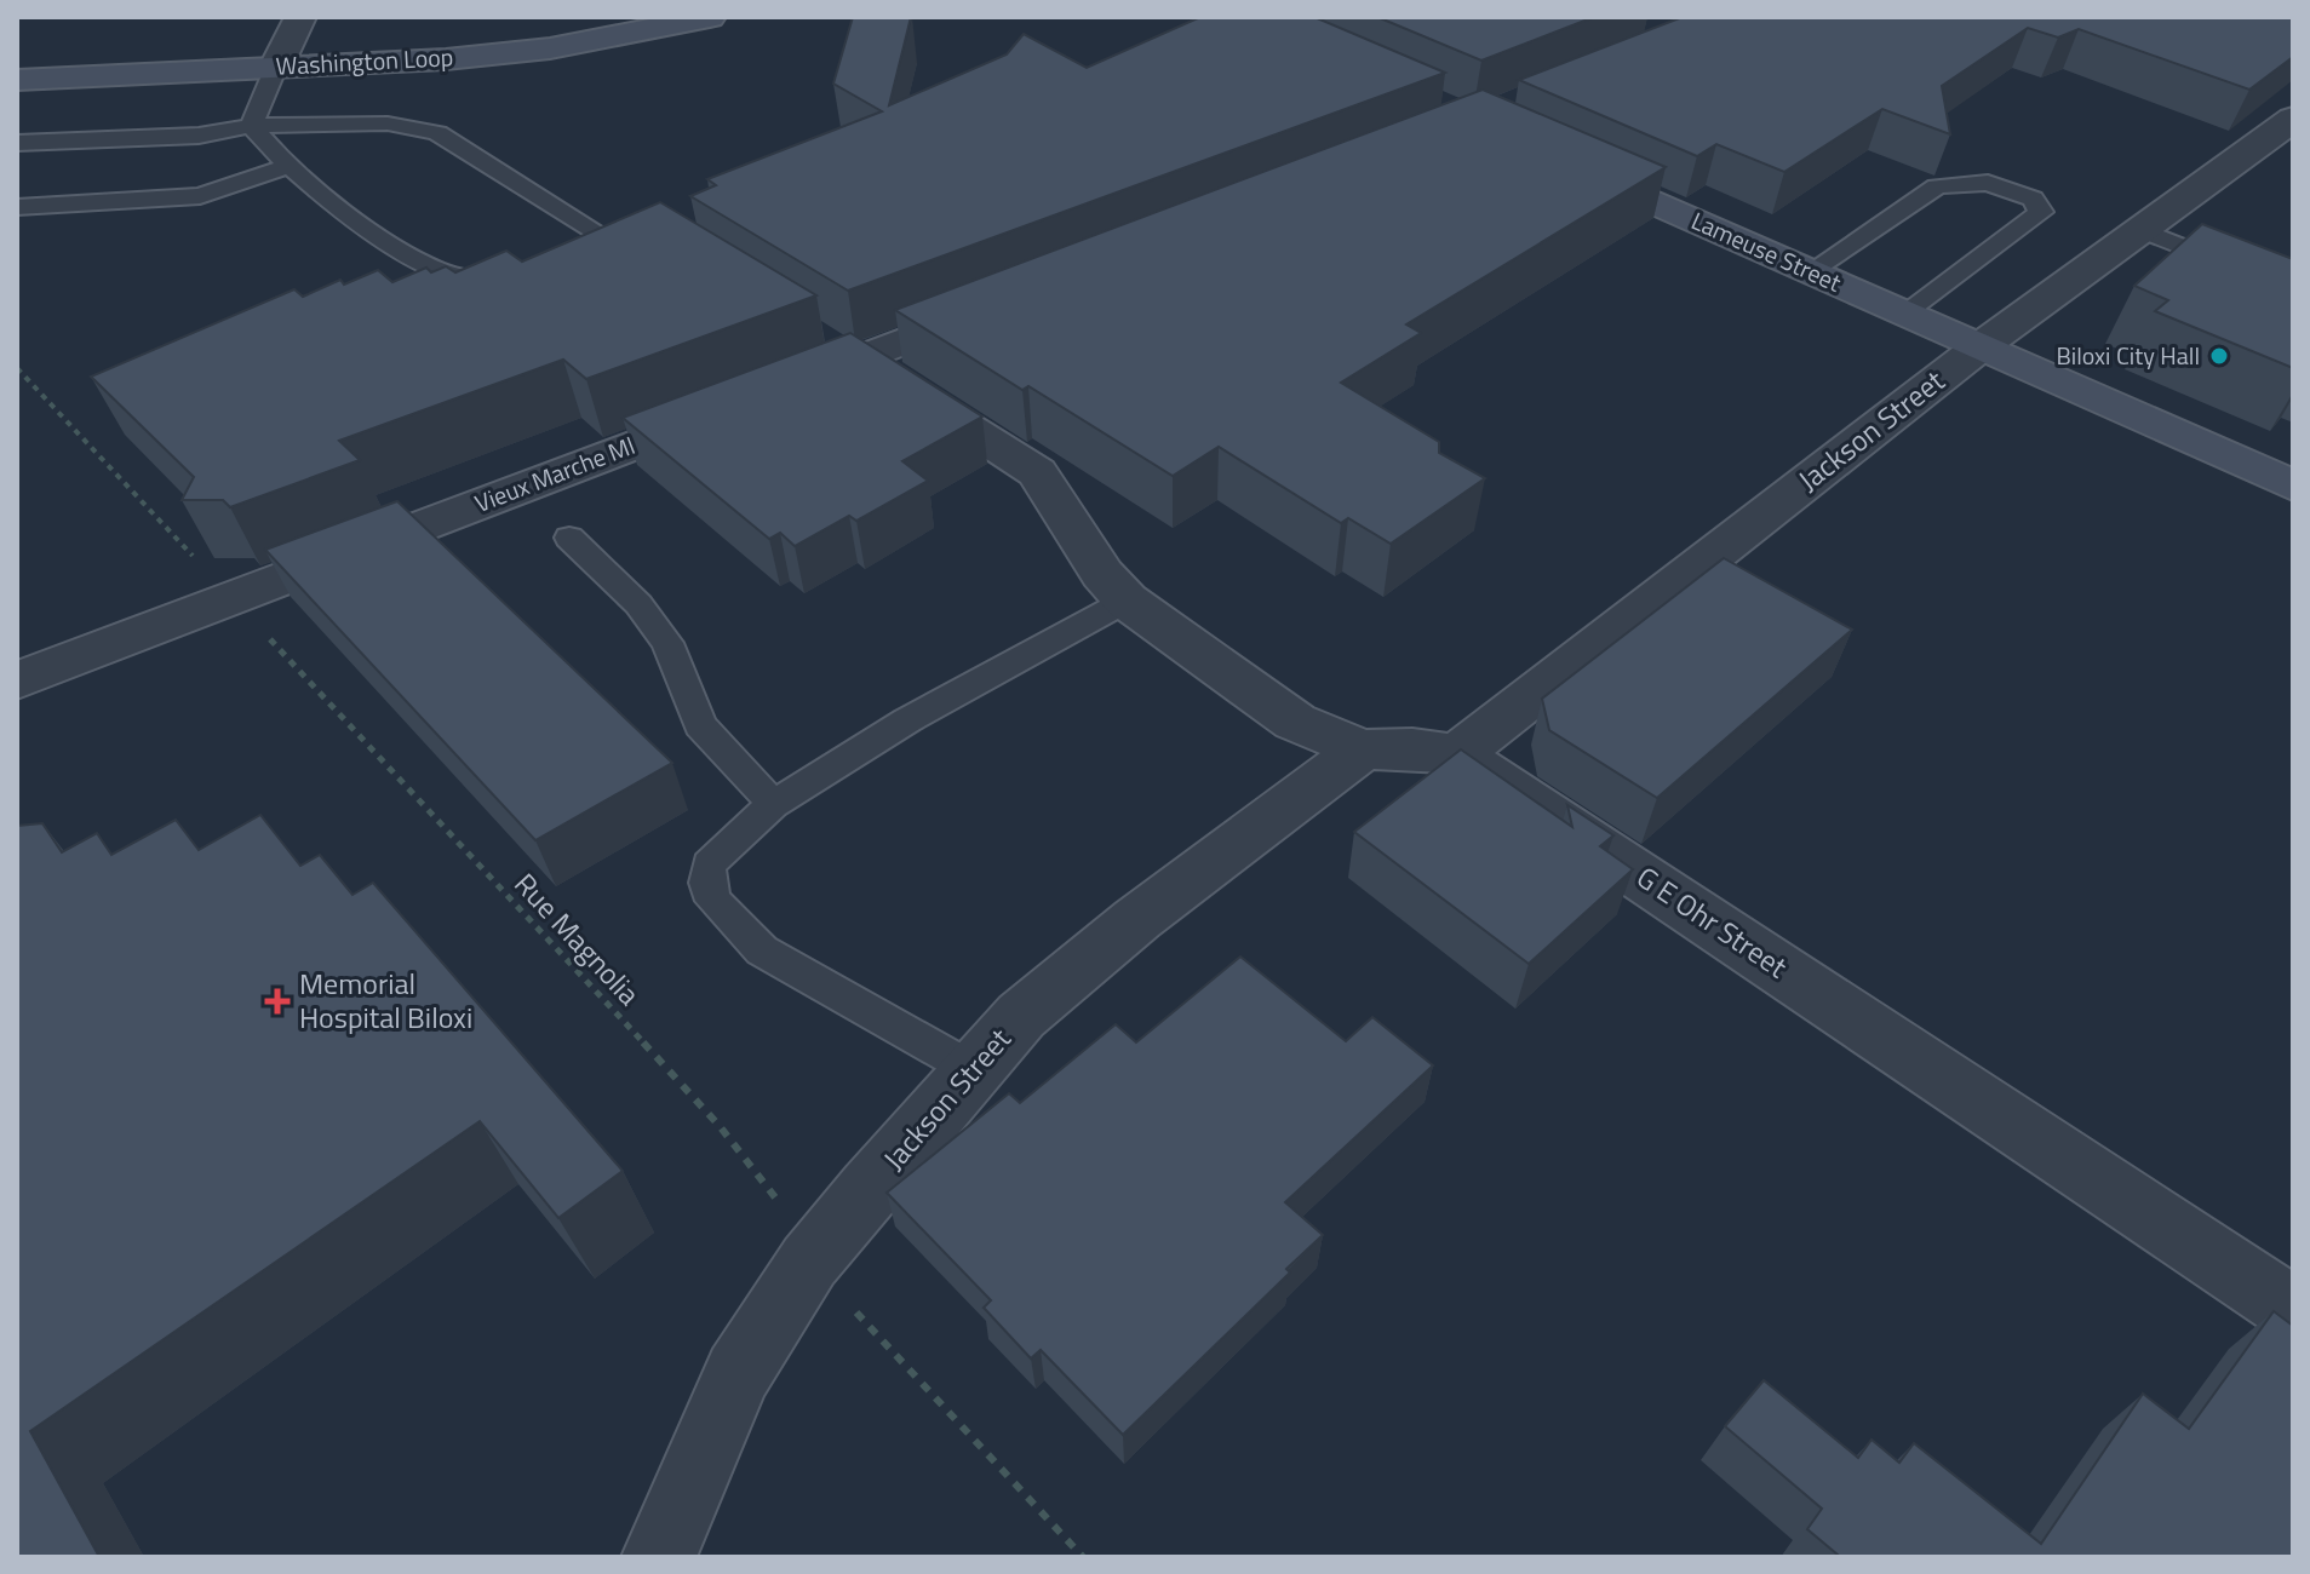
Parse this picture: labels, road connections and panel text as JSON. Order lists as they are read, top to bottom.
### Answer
{
  "streets": {
    "main road": ["Washington Loop", "Lameuse Street"],
    "street": ["Jackson Street", "Vieux Marche Ml", "G E Ohr Street"],
    "path": ["Rue Magnolia"]
  },
  "crossings": [
    ["Lameuse Street", "Jackson Street"],
    ["Jackson Street", "G E Ohr Street"],
    ["Jackson Street", "Rue Magnolia"],
    ["Vieux Marche Ml", "G E Ohr Street"],
    ["Vieux Marche Ml", "Rue Magnolia"]
  ],
  "places": {
    "other": ["Biloxi City Hall"],
    "health": ["Memorial Hospital Biloxi"]
  }
}
